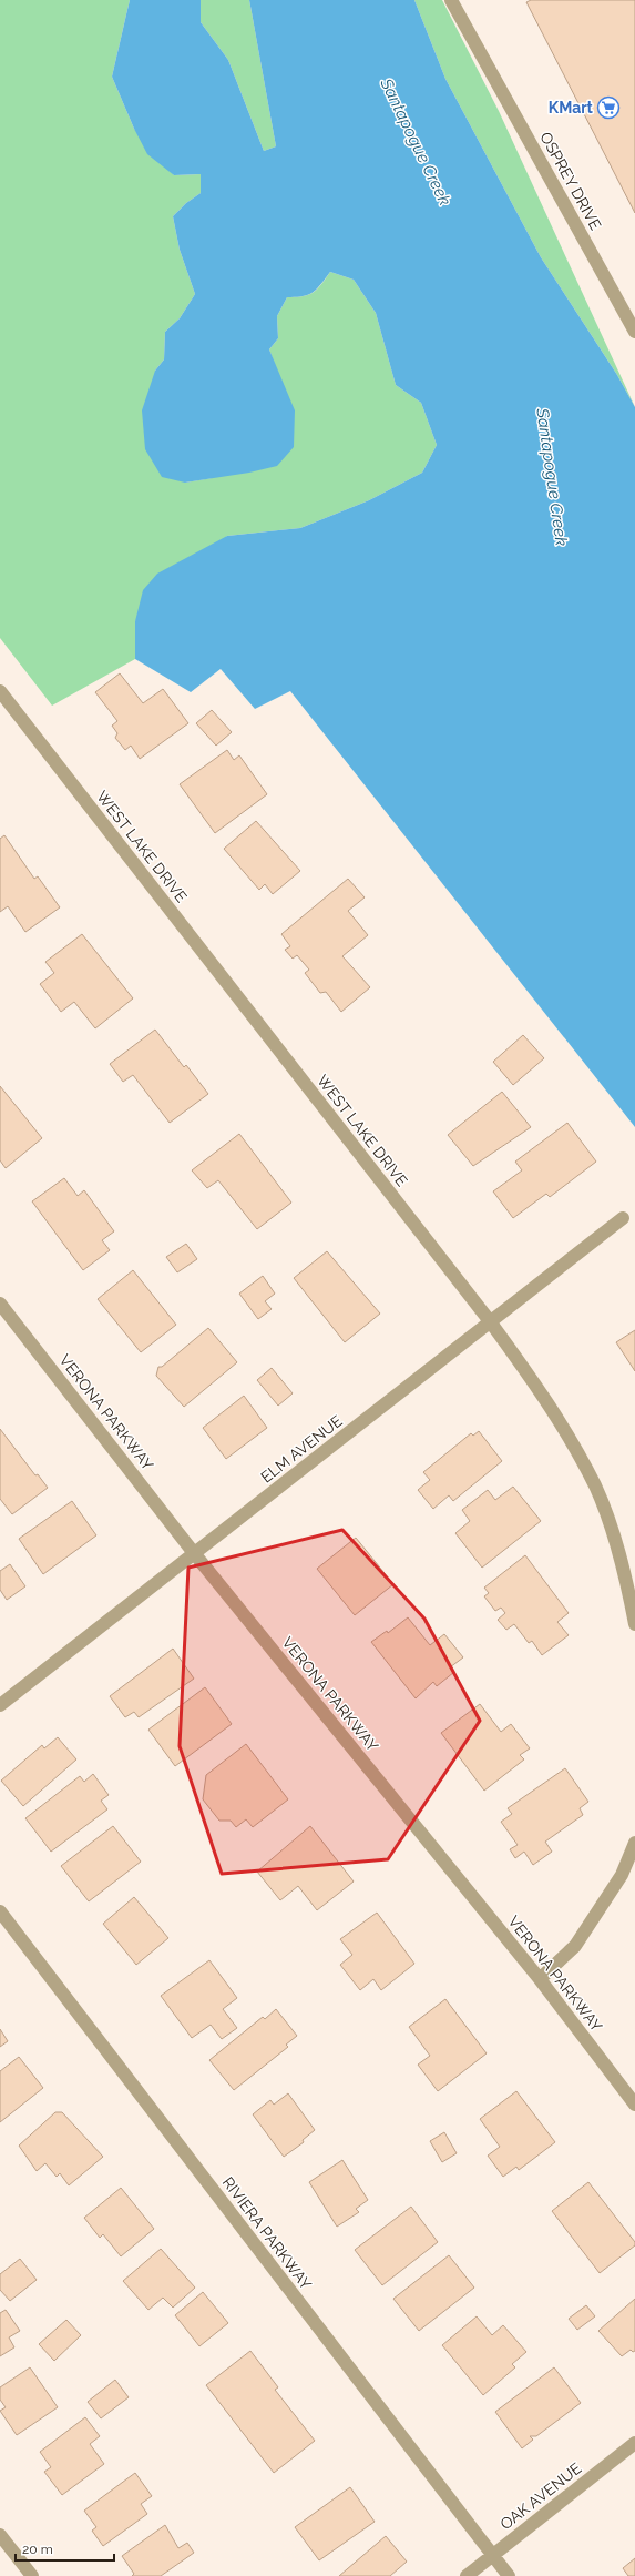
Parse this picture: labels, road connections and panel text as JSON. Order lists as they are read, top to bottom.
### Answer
{
  "streets": {
    "street": [
      "OSPREY DRIVE",
      "WEST LAKE DRIVE",
      "VERONA PARKWAY",
      "ELM AVENUE",
      "RIVIERA PARKWAY",
      "OAK AVENUE"
    ]
  },
  "crossings": [
    ["WEST LAKE DRIVE", "ELM AVENUE"],
    ["VERONA PARKWAY", "ELM AVENUE"],
    ["RIVIERA PARKWAY", "OAK AVENUE"]
  ],
  "water": ["Santapogue Creek"],
  "places": {
    "supermarket": ["KMart"]
  },
  "scale_bar": "20 m"
}
